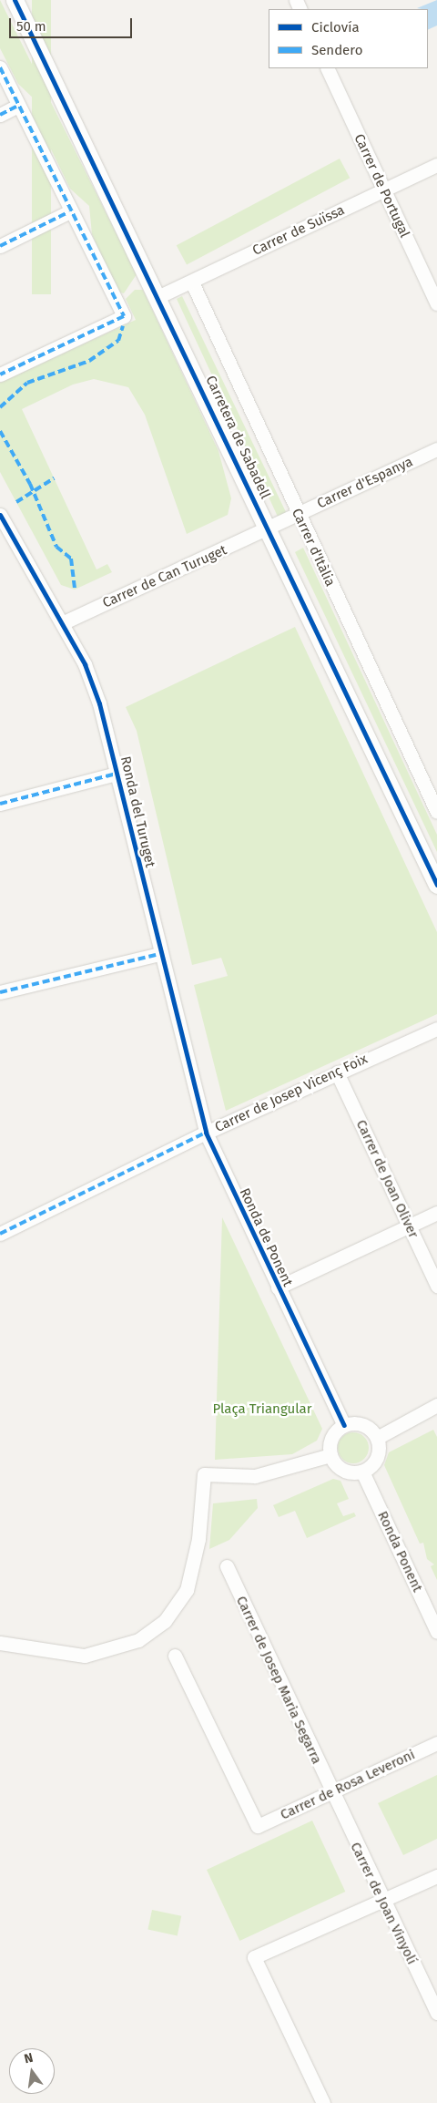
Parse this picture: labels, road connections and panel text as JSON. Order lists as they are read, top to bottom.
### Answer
{
  "streets": {
    "street": [
      "Carrer de Portugal",
      "Carrer de Suïssa",
      "Carretera de Sabadell",
      "Carrer d'Espanya",
      "Carrer d'Itàlia",
      "Carrer de Can Turuget",
      "Ronda del Turuget",
      "Carrer de Josep Vicenç Foix",
      "Carrer de Joan Oliver",
      "Ronda de Ponent",
      "Ronda Ponent",
      "Carrer de Josep Maria Segarra",
      "Carrer de Rosa Leveroni",
      "Carrer de Joan Vinyolí"
    ]
  },
  "crossings": [
    ["Carrer de Portugal", "Carrer de Suïssa"],
    ["Carrer de Suïssa", "Carretera de Sabadell"],
    ["Carrer de Suïssa", "Carrer d'Itàlia"],
    ["Carretera de Sabadell", "Carrer d'Espanya"],
    ["Carretera de Sabadell", "Carrer de Can Turuget"],
    ["Carrer d'Espanya", "Carrer d'Itàlia"],
    ["Carrer d'Espanya", "Carrer de Can Turuget"],
    ["Carrer de Can Turuget", "Ronda del Turuget"],
    ["Ronda del Turuget", "Carrer de Josep Vicenç Foix"],
    ["Ronda del Turuget", "Ronda de Ponent"],
    ["Carrer de Josep Vicenç Foix", "Carrer de Joan Oliver"],
    ["Carrer de Josep Vicenç Foix", "Ronda de Ponent"],
    ["Ronda de Ponent", "Ronda Ponent"],
    ["Carrer de Josep Maria Segarra", "Carrer de Rosa Leveroni"],
    ["Carrer de Josep Maria Segarra", "Carrer de Joan Vinyolí"],
    ["Carrer de Rosa Leveroni", "Carrer de Joan Vinyolí"]
  ],
  "parks": ["Plaça Triangular"],
  "legend": ["Ciclovía", "Sendero"],
  "scale_bar": "50 m",
  "north": "top"
}
